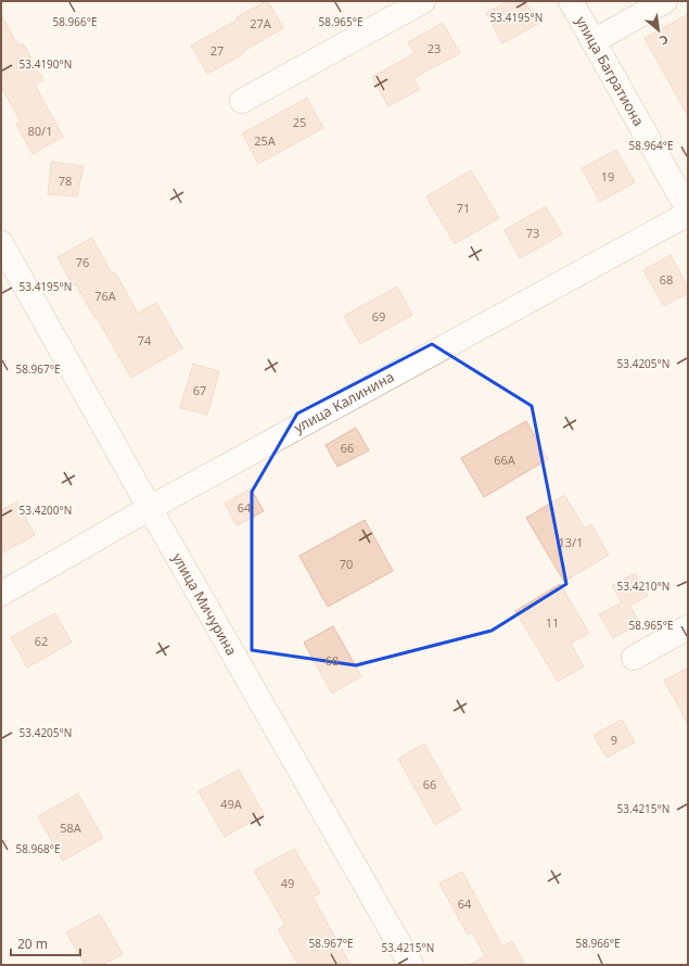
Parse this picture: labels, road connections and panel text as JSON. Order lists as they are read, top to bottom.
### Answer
{
  "streets": {
    "street": ["улица Багратиона", "улица Калинина", "улица Мичурина"]
  },
  "crossings": [
    ["улица Калинина", "улица Мичурина"]
  ],
  "house_numbers": [
    "27А",
    "23",
    "27",
    "25",
    "80/1",
    "25А",
    "19",
    "78",
    "71",
    "73",
    "76",
    "68",
    "76А",
    "69",
    "74",
    "67",
    "66",
    "66А",
    "64",
    "13/1",
    "70",
    "11",
    "62",
    "68",
    "9",
    "66",
    "49А",
    "58А",
    "49",
    "64"
  ],
  "scale_bar": "20 m",
  "north": "bottom right",
  "coordinates": [
    "53.4195°N",
    "58.966°E",
    "58.965°E",
    "53.4190°N",
    "58.964°E",
    "53.4205°N",
    "58.967°E",
    "53.4200°N",
    "53.4210°N",
    "53.4215°N",
    "58.968°E"
  ]
}
